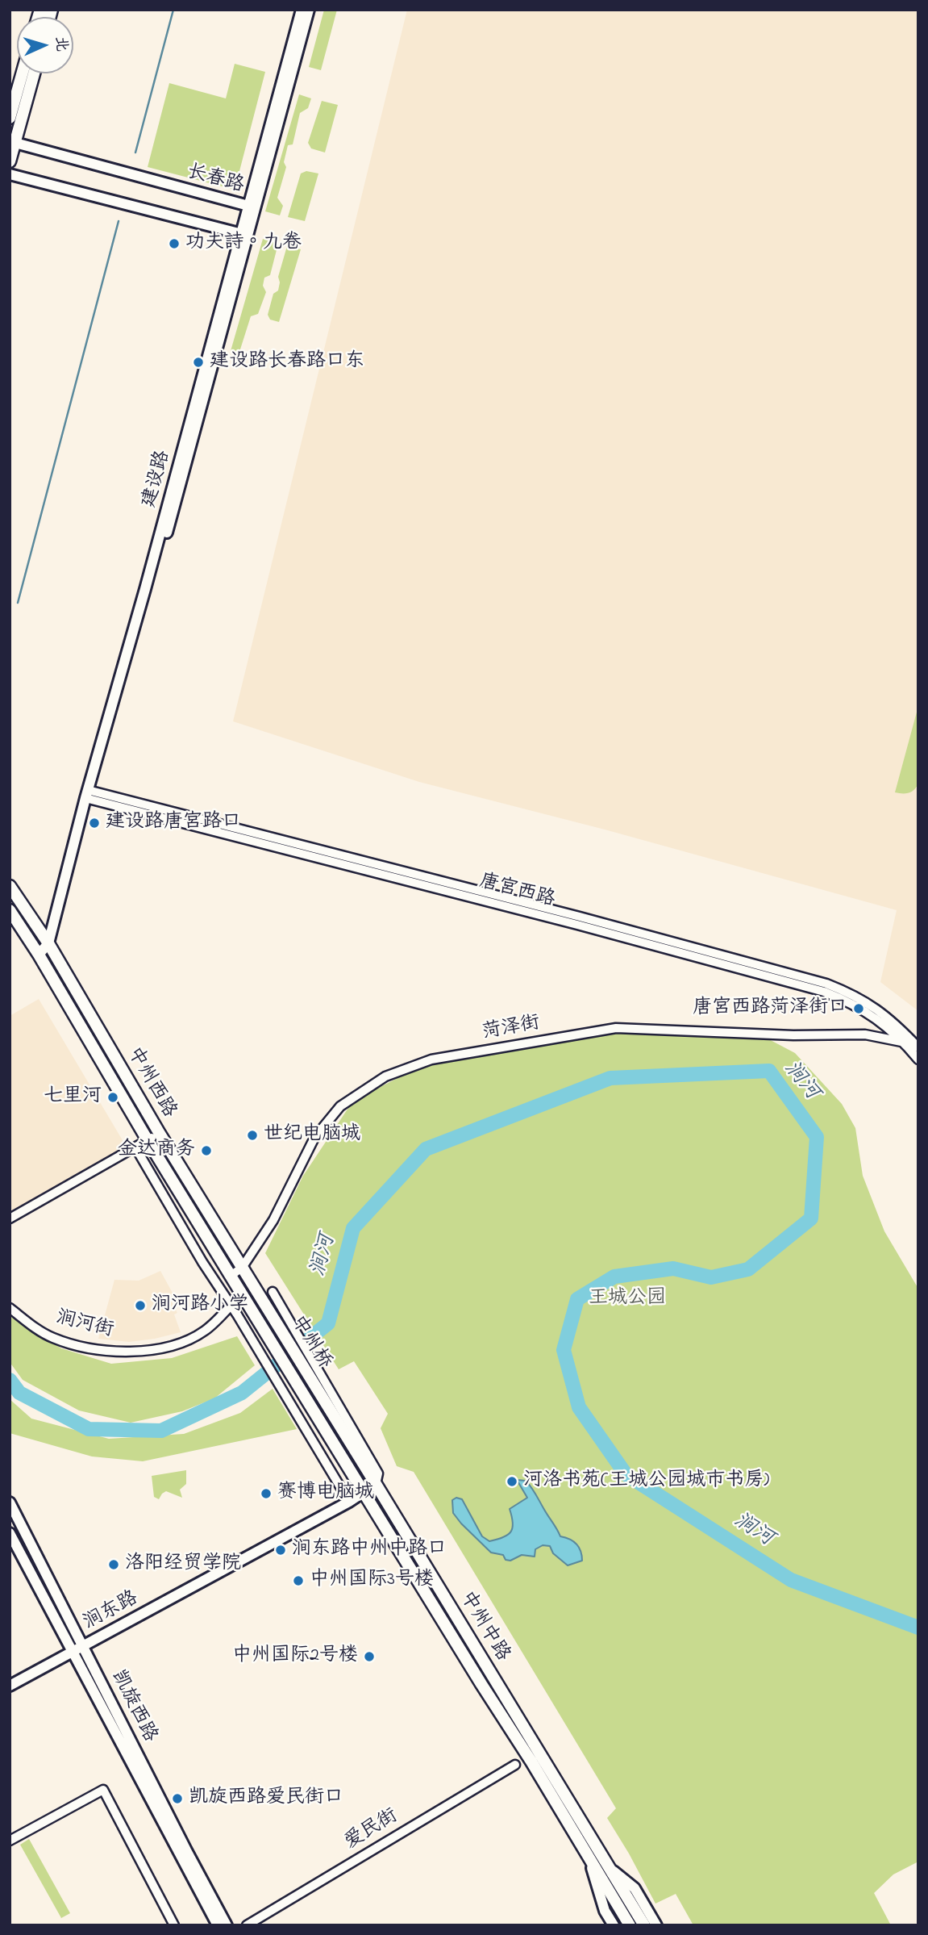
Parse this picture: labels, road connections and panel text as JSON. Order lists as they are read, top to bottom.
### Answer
{
  "streets": {
    "main road": ["中州西路", "中州桥", "中州中路"],
    "street": [
      "长春路",
      "建设路",
      "唐宫西路",
      "菏泽街",
      "涧河街",
      "涧东路",
      "凯旋西路",
      "爱民街"
    ]
  },
  "crossings": [
    ["长春路", "建设路"],
    ["建设路", "唐宫西路"],
    ["建设路", "中州西路"],
    ["唐宫西路", "菏泽街"],
    ["菏泽街", "中州西路"],
    ["中州西路", "涧河街"],
    ["中州西路", "中州桥"],
    ["中州桥", "中州中路"],
    ["涧东路", "中州中路"],
    ["涧东路", "凯旋西路"]
  ],
  "water": ["涧河"],
  "parks": ["王城公园"],
  "places": [
    "功夫詩。九卷",
    "建设路长春路口东",
    "建设路唐宫路口",
    "唐宫西路菏泽街口",
    "七里河",
    "世纪电脑城",
    "金达商务",
    "涧河路小学",
    "河洛书苑(王城公园城市书房)",
    "赛博电脑城",
    "涧东路中州中路口",
    "洛阳经贸学院",
    "中州国际3号楼",
    "中州国际2号楼",
    "凯旋西路爱民街口"
  ],
  "north": "right"
}
